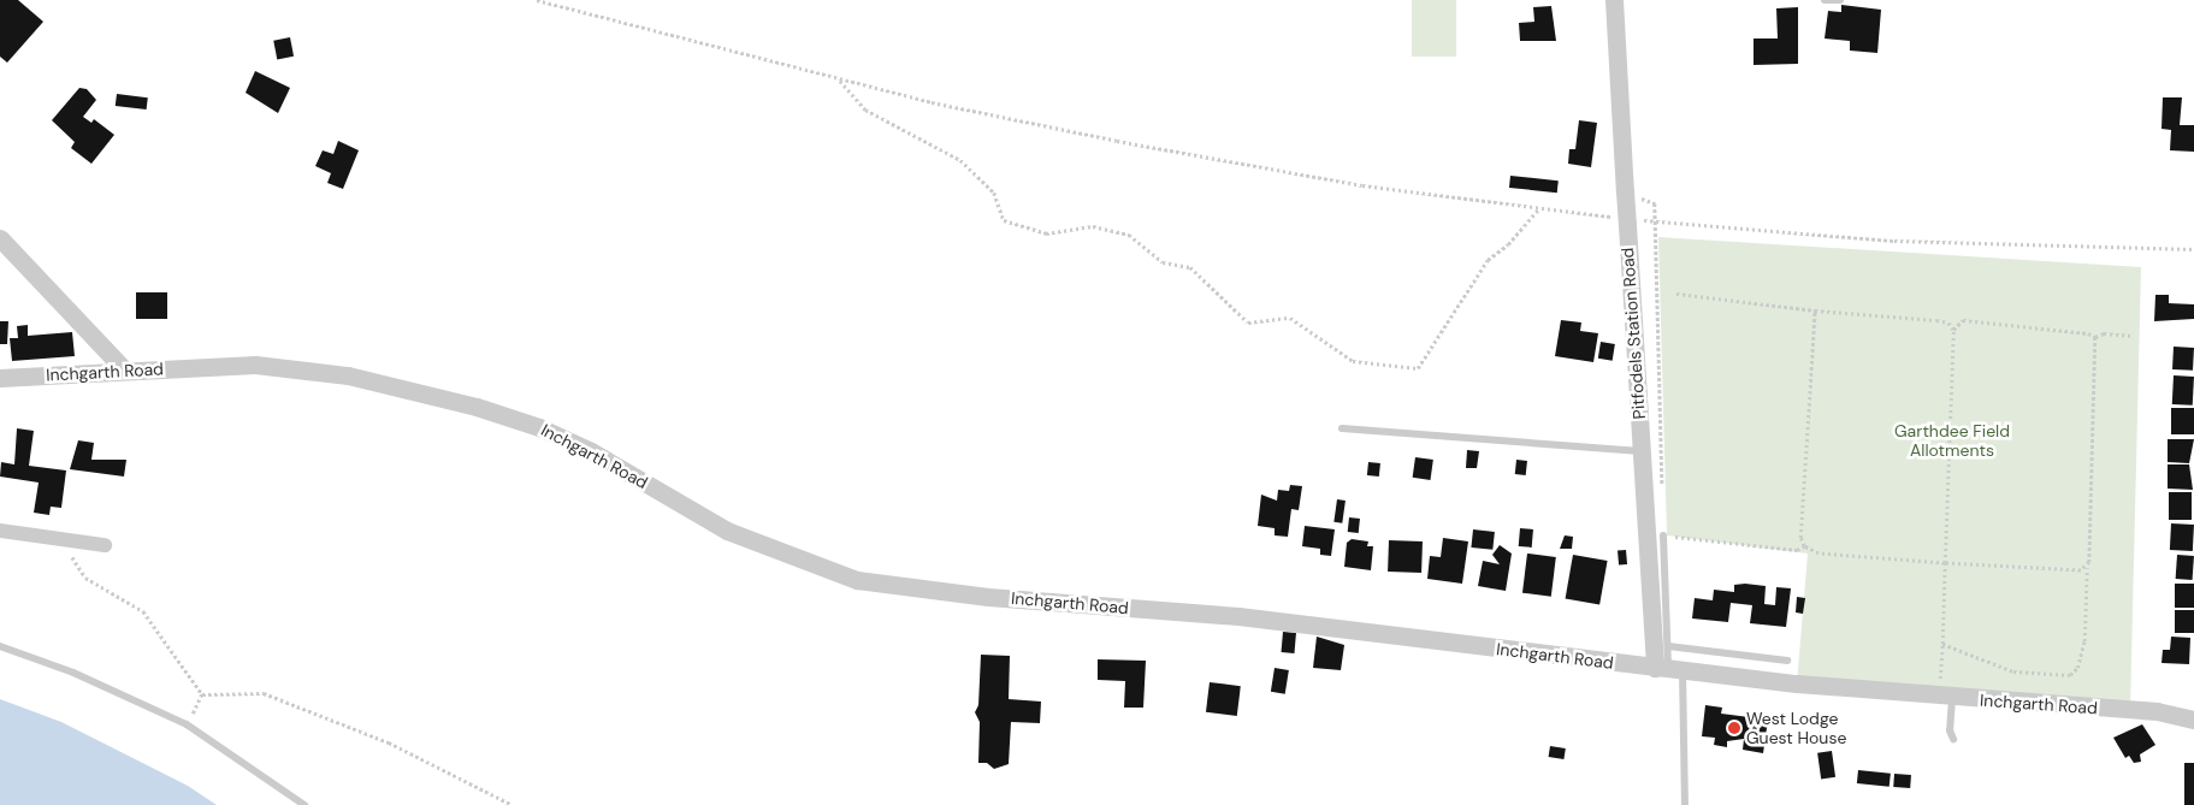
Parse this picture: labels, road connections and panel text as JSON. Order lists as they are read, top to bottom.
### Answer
{
  "streets": {
    "street": ["Pitfodels Station Road", "Inchgarth Road"]
  },
  "crossings": [
    ["Pitfodels Station Road", "Inchgarth Road"]
  ],
  "parks": ["Garthdee Field Allotments"],
  "places": ["West Lodge Guest House"]
}
